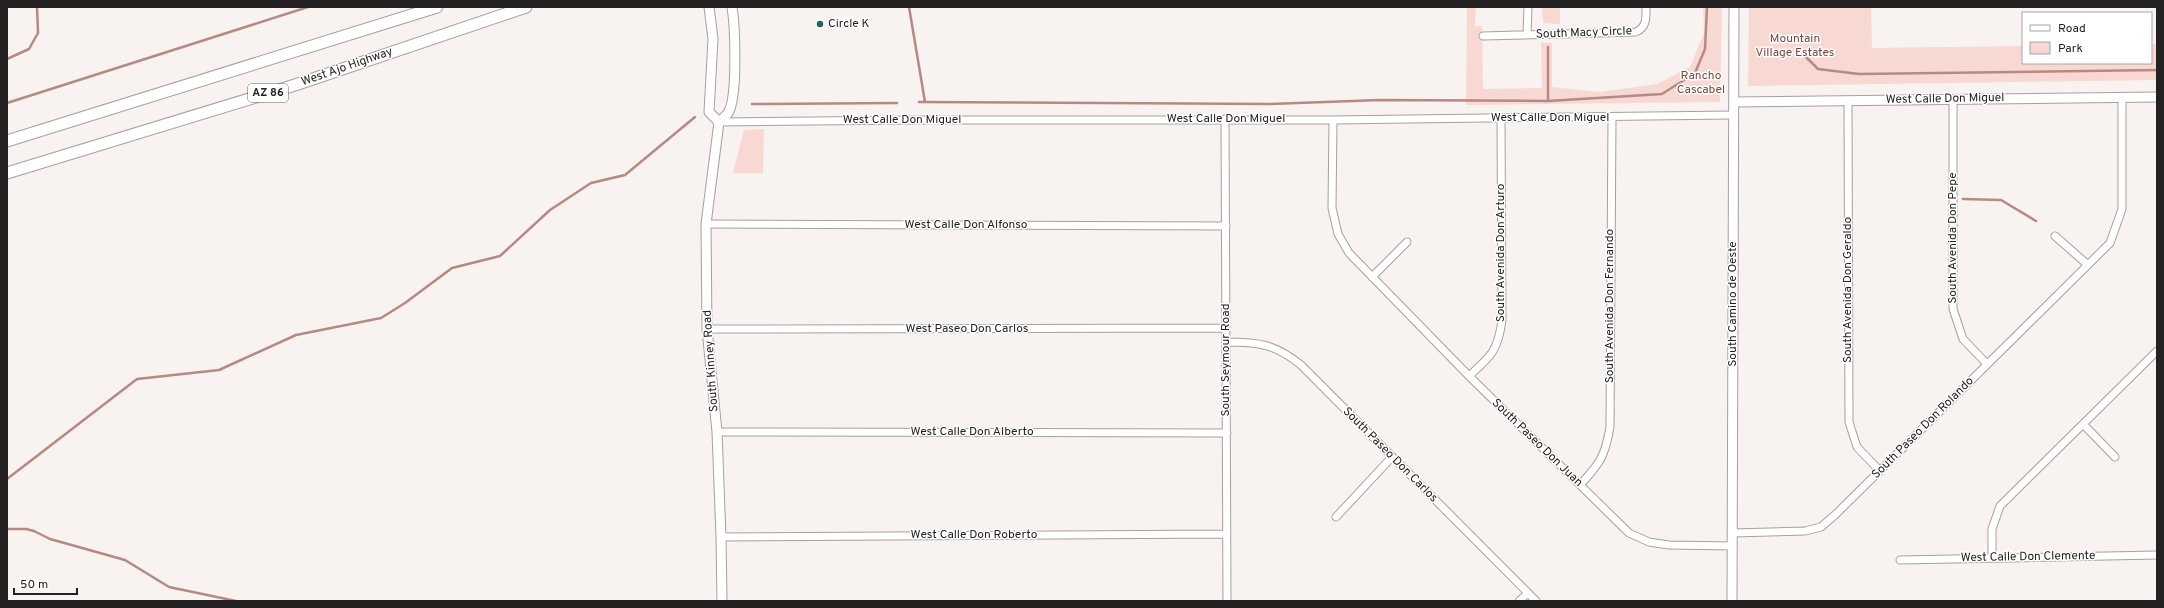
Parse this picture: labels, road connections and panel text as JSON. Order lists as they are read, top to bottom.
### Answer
{
  "streets": {
    "main road": ["West Ajo Highway", "AZ 86"],
    "street": [
      "South Macy Circle",
      "West Calle Don Miguel",
      "West Calle Don Alfonso",
      "South Avenida Don Pepe",
      "South Avenida Don Arturo",
      "South Avenida Don Geraldo",
      "South Camino de Oeste",
      "South Avenida Don Fernando",
      "West Paseo Don Carlos",
      "South Seymour Road",
      "South Kinney Road",
      "South Paseo Don Rolando",
      "West Calle Don Alberto",
      "South Paseo Don Juan",
      "South Paseo Don Carlos",
      "West Calle Don Roberto",
      "West Calle Don Clemente"
    ]
  },
  "crossings": [
    ["West Calle Don Miguel", "South Avenida Don Pepe"],
    ["West Calle Don Miguel", "South Avenida Don Arturo"],
    ["West Calle Don Miguel", "South Avenida Don Geraldo"],
    ["West Calle Don Miguel", "South Camino de Oeste"],
    ["West Calle Don Miguel", "South Avenida Don Fernando"],
    ["West Calle Don Miguel", "South Seymour Road"],
    ["West Calle Don Miguel", "South Kinney Road"],
    ["West Calle Don Miguel", "South Paseo Don Rolando"],
    ["West Calle Don Miguel", "South Paseo Don Juan"],
    ["West Calle Don Alfonso", "South Seymour Road"],
    ["West Calle Don Alfonso", "South Kinney Road"],
    ["South Avenida Don Pepe", "South Paseo Don Rolando"],
    ["South Avenida Don Arturo", "South Paseo Don Juan"],
    ["South Avenida Don Geraldo", "South Paseo Don Rolando"],
    ["South Camino de Oeste", "South Paseo Don Rolando"],
    ["South Camino de Oeste", "South Paseo Don Juan"],
    ["South Avenida Don Fernando", "South Paseo Don Juan"],
    ["West Paseo Don Carlos", "South Seymour Road"],
    ["West Paseo Don Carlos", "South Kinney Road"],
    ["South Seymour Road", "West Calle Don Alberto"],
    ["South Seymour Road", "South Paseo Don Carlos"],
    ["South Seymour Road", "West Calle Don Roberto"],
    ["South Kinney Road", "West Calle Don Alberto"],
    ["South Kinney Road", "West Calle Don Roberto"]
  ],
  "parks": ["Mountain Village Estates", "Rancho Cascabel"],
  "places": ["Circle K"],
  "legend": ["Road", "Park"],
  "scale_bar": "50 m"
}
